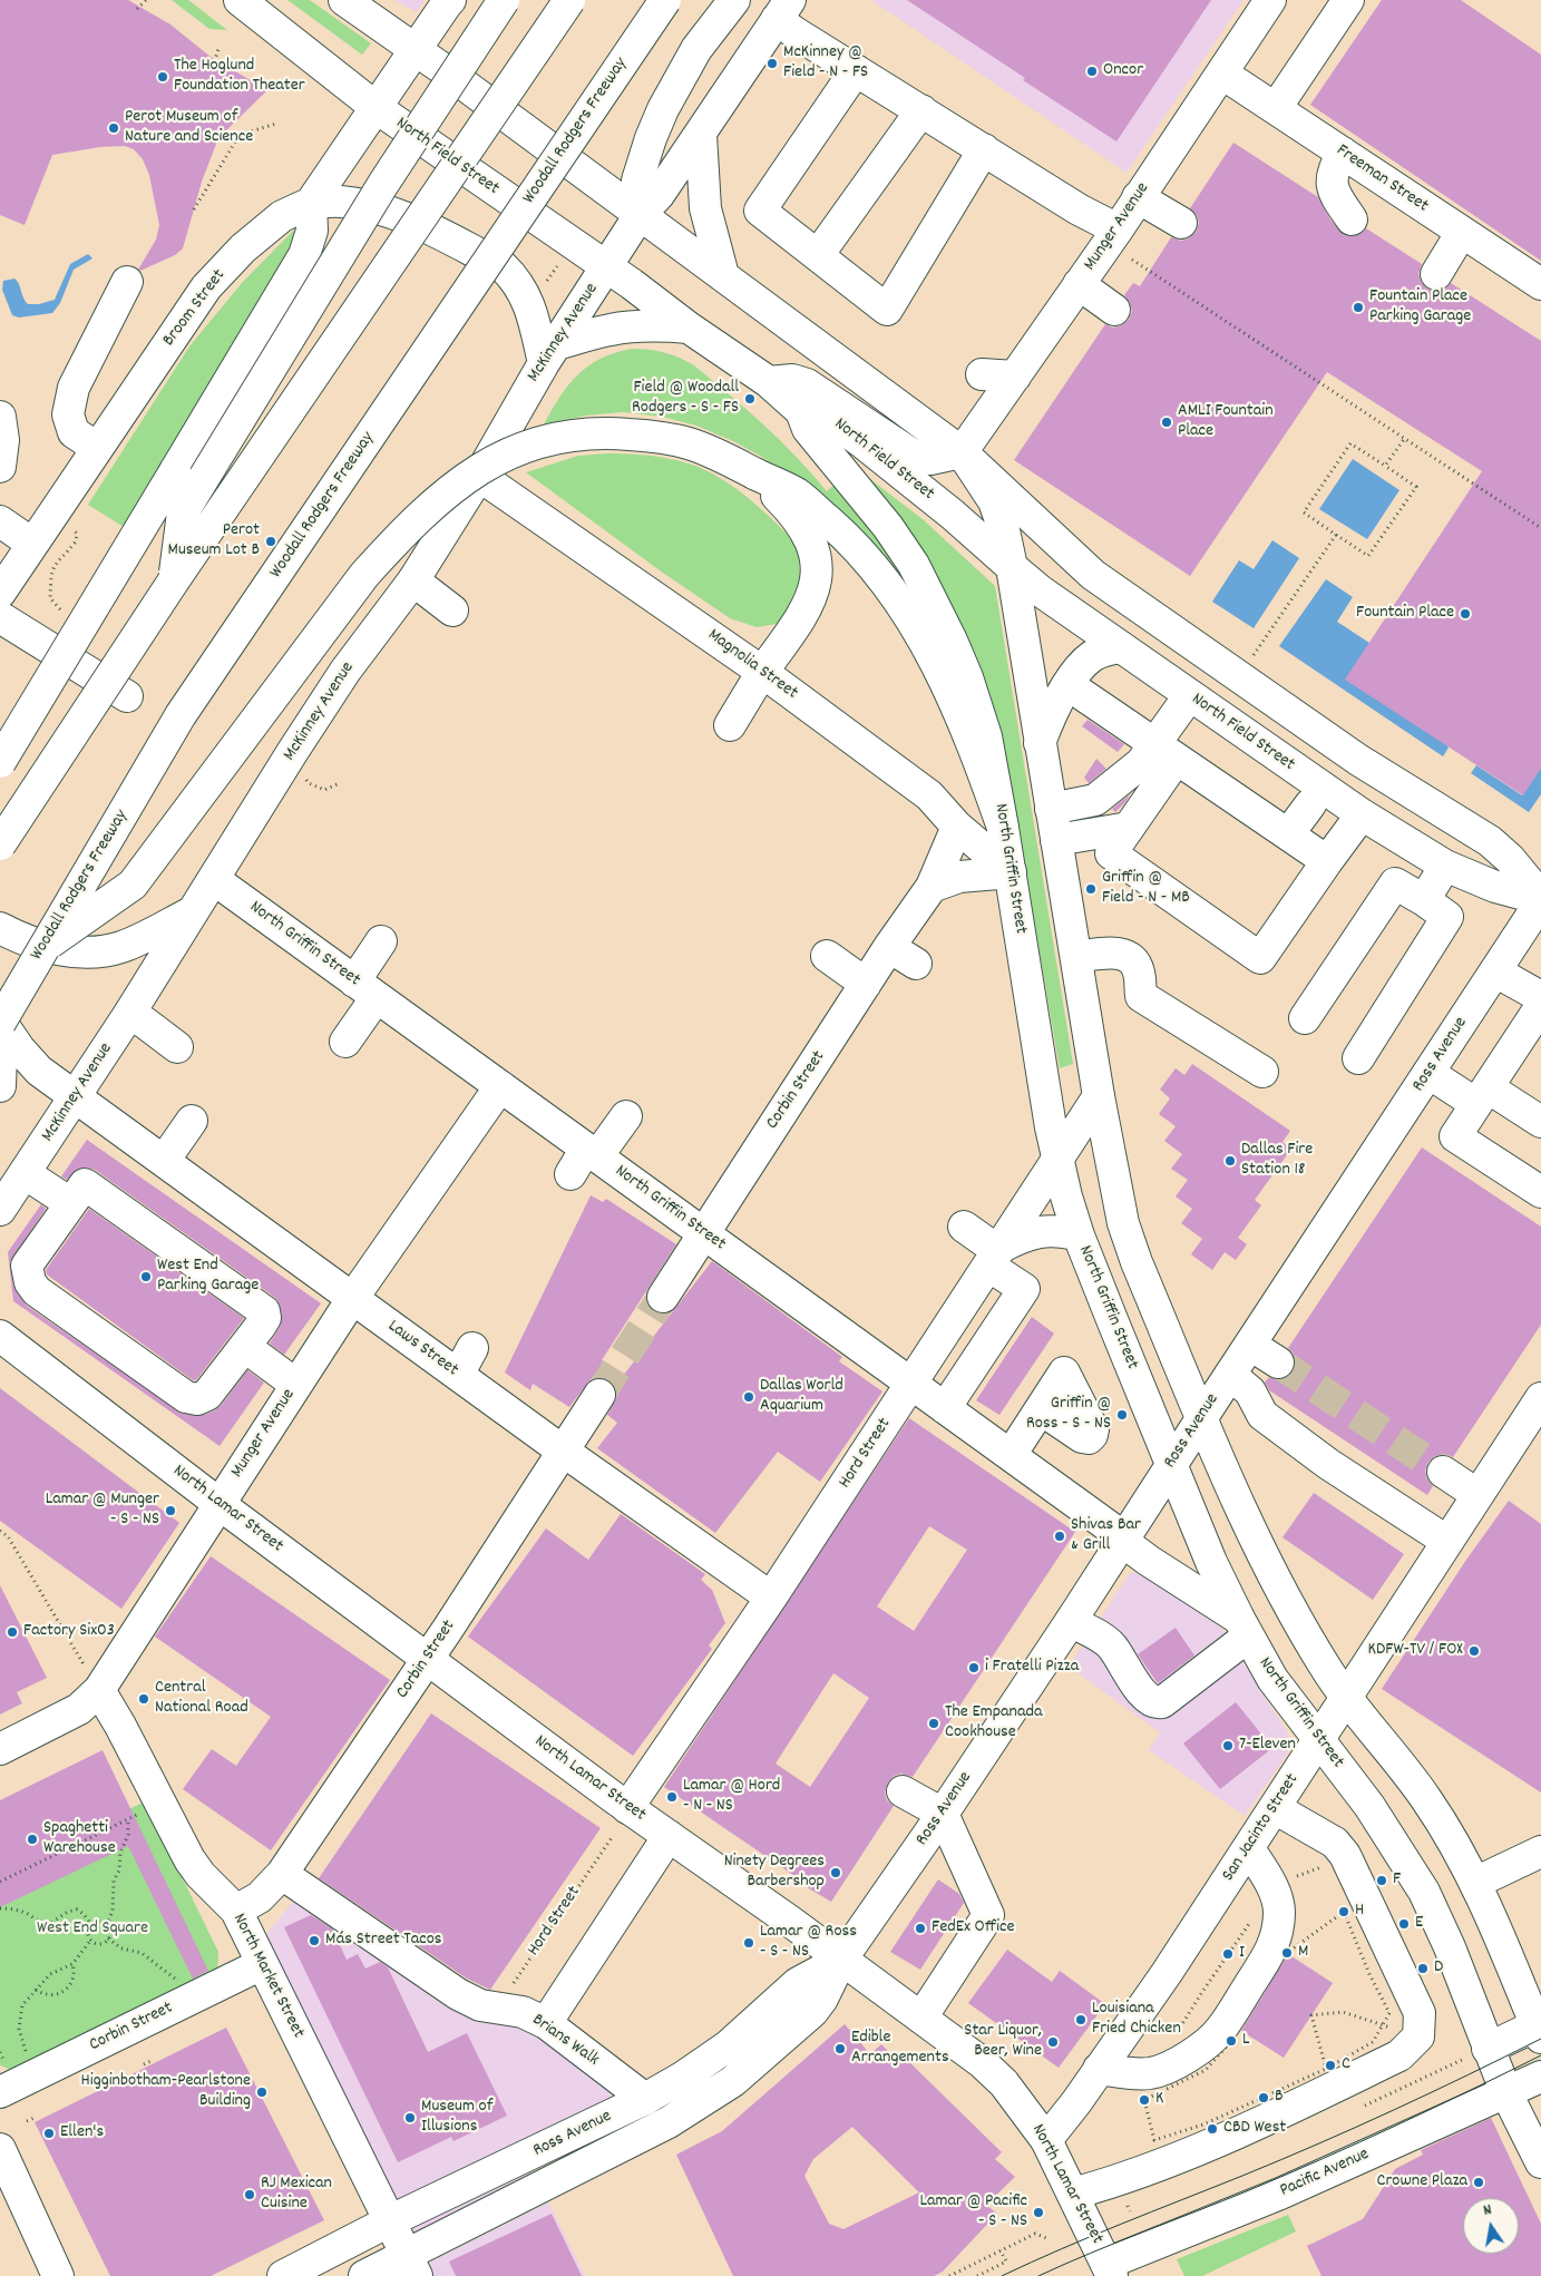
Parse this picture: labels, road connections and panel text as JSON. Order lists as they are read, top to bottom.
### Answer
{
  "streets": {
    "main road": [
      "Woodall Rodgers Freeway",
      "North Field Street",
      "Freeman Street",
      "Munger Avenue",
      "Broom Street",
      "McKinney Avenue",
      "Magnolia Street",
      "North Griffin Street",
      "Ross Avenue",
      "Corbin Street",
      "Laws Street",
      "Hord Street",
      "North Lamar Street",
      "San Jacinto Street",
      "North Market Street",
      "Brians Walk",
      "Pacific Avenue"
    ]
  },
  "crossings": [
    ["Woodall Rodgers Freeway", "Laws Street"],
    ["North Field Street", "McKinney Avenue"],
    ["North Field Street", "North Griffin Street"],
    ["North Field Street", "Ross Avenue"],
    ["Freeman Street", "Munger Avenue"],
    ["Munger Avenue", "North Griffin Street"],
    ["Munger Avenue", "Laws Street"],
    ["Munger Avenue", "North Lamar Street"],
    ["Munger Avenue", "North Market Street"],
    ["McKinney Avenue", "Magnolia Street"],
    ["McKinney Avenue", "North Griffin Street"],
    ["McKinney Avenue", "Laws Street"],
    ["Magnolia Street", "North Griffin Street"],
    ["Magnolia Street", "Corbin Street"],
    ["North Griffin Street", "Ross Avenue"],
    ["North Griffin Street", "Corbin Street"],
    ["North Griffin Street", "Hord Street"],
    ["North Griffin Street", "San Jacinto Street"],
    ["North Griffin Street", "Pacific Avenue"],
    ["Ross Avenue", "North Lamar Street"],
    ["Ross Avenue", "North Market Street"],
    ["Ross Avenue", "Brians Walk"],
    ["Corbin Street", "Laws Street"],
    ["Corbin Street", "North Lamar Street"],
    ["Corbin Street", "North Market Street"],
    ["Corbin Street", "Brians Walk"],
    ["Laws Street", "Hord Street"],
    ["Hord Street", "North Lamar Street"],
    ["Hord Street", "Brians Walk"],
    ["North Lamar Street", "San Jacinto Street"],
    ["North Lamar Street", "Pacific Avenue"]
  ],
  "parks": ["West End Square"],
  "places": [
    "McKinney @ Field - N - FS",
    "Oncor",
    "The Hoglund Foundation Theater",
    "Perot Museum of Nature and Science",
    "Fountain Place Parking Garage",
    "Field @ Woodall Rodgers - S - FS",
    "AMLI Fountain Place",
    "Perot Museum Lot B",
    "Fountain Place",
    "Griffin @ Field - N - MB",
    "Dallas Fire Station 18",
    "West End Parking Garage",
    "Dallas World Aquarium",
    "Griffin @ Ross - S - NS",
    "Lamar @ Munger - S - NS",
    "Shivas Bar & Grill",
    "Factory Six03",
    "KDFW-TV / FOX",
    "i Fratelli Pizza",
    "Central National Road",
    "The Empanada Cookhouse",
    "7-Eleven",
    "Lamar @ Hord - N - NS",
    "Spaghetti Warehouse",
    "Ninety Degrees Barbershop",
    "F",
    "H",
    "E",
    "FedEx Office",
    "Más Street Tacos",
    "Lamar @ Ross - S - NS",
    "M",
    "I",
    "D",
    "Louisiana Fried Chicken",
    "L",
    "Star Liquor, Beer, Wine",
    "Edible Arrangements",
    "C",
    "Higginbotham-Pearlstone Building",
    "B",
    "K",
    "Museum of Illusions",
    "CBD West",
    "Ellen's",
    "Crowne Plaza",
    "RJ Mexican Cuisine",
    "Lamar @ Pacific - S - NS"
  ],
  "north": "top"
}
